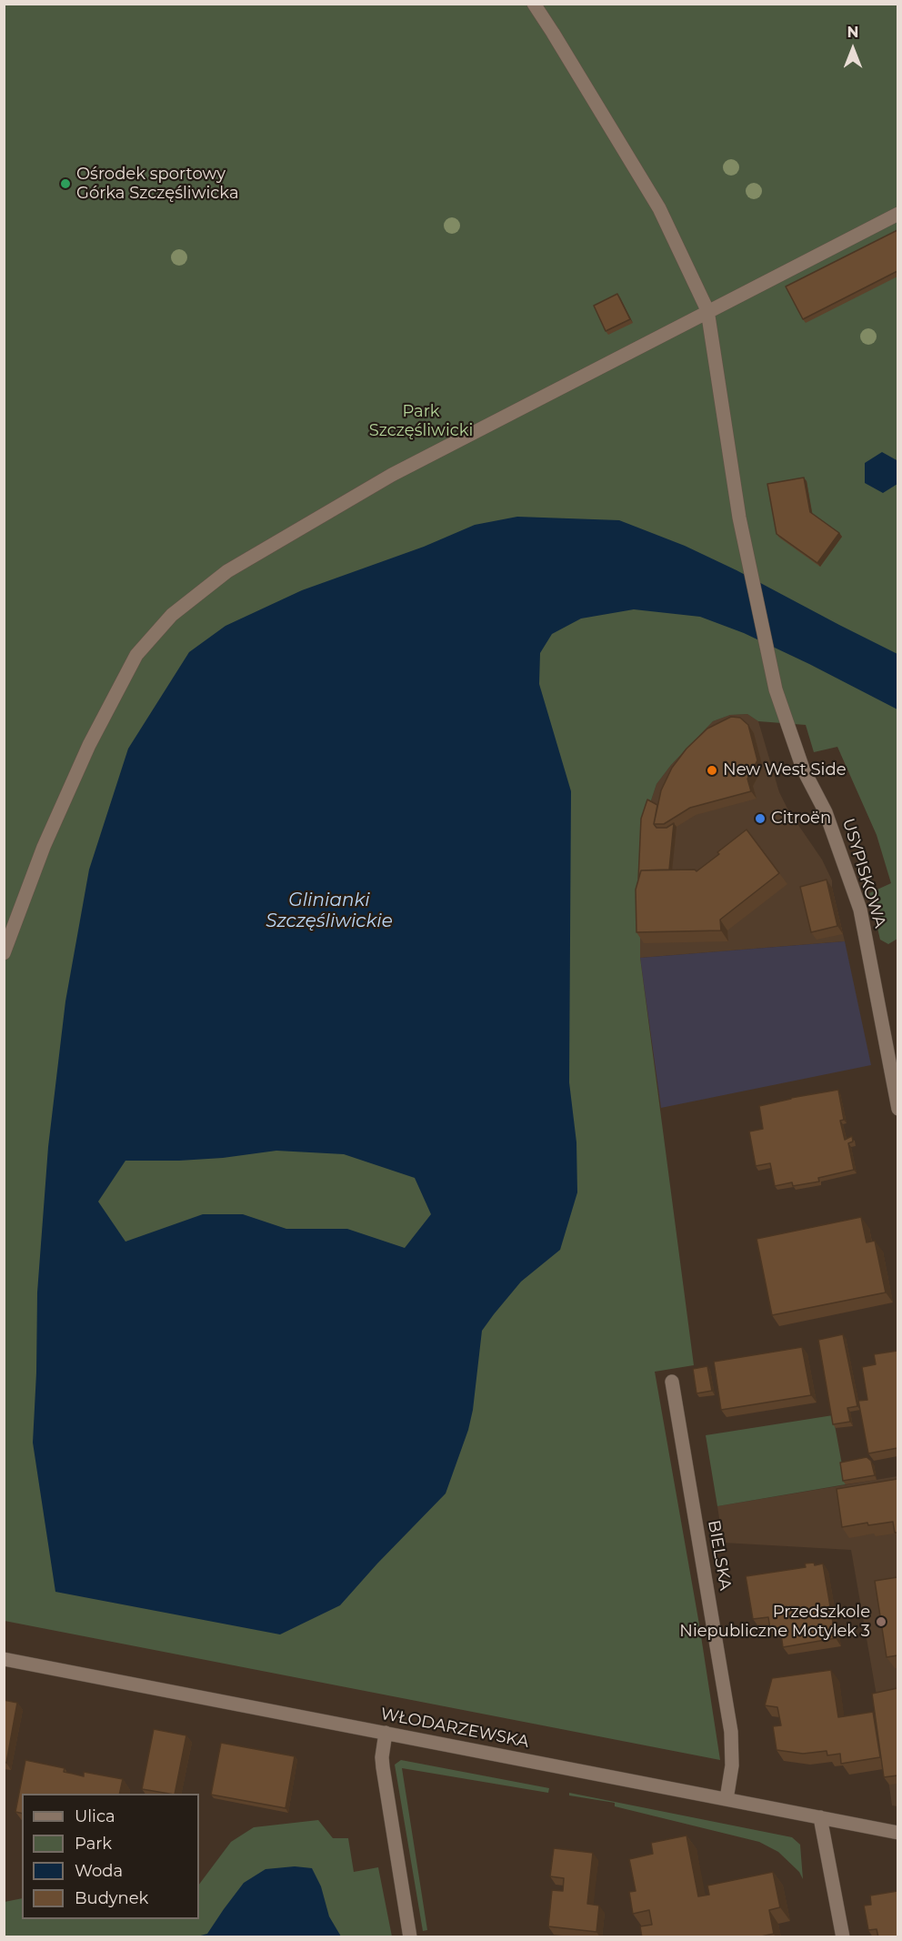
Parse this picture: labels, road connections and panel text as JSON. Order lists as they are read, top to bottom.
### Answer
{
  "streets": {
    "street": ["USYPISKOWA", "BIELSKA", "WŁODARZEWSKA"]
  },
  "crossings": [
    ["BIELSKA", "WŁODARZEWSKA"]
  ],
  "water": ["Glinianki Szczęśliwickie"],
  "parks": ["Park Szczęśliwicki"],
  "places": [
    "Ośrodek sportowy Górka Szczęśliwicka",
    "New West Side",
    "Citroën",
    "Przedszkole Niepubliczne Motylek 3"
  ],
  "legend": [
    "Ulica",
    "Park",
    "Woda",
    "Budynek"
  ],
  "north": "top"
}
